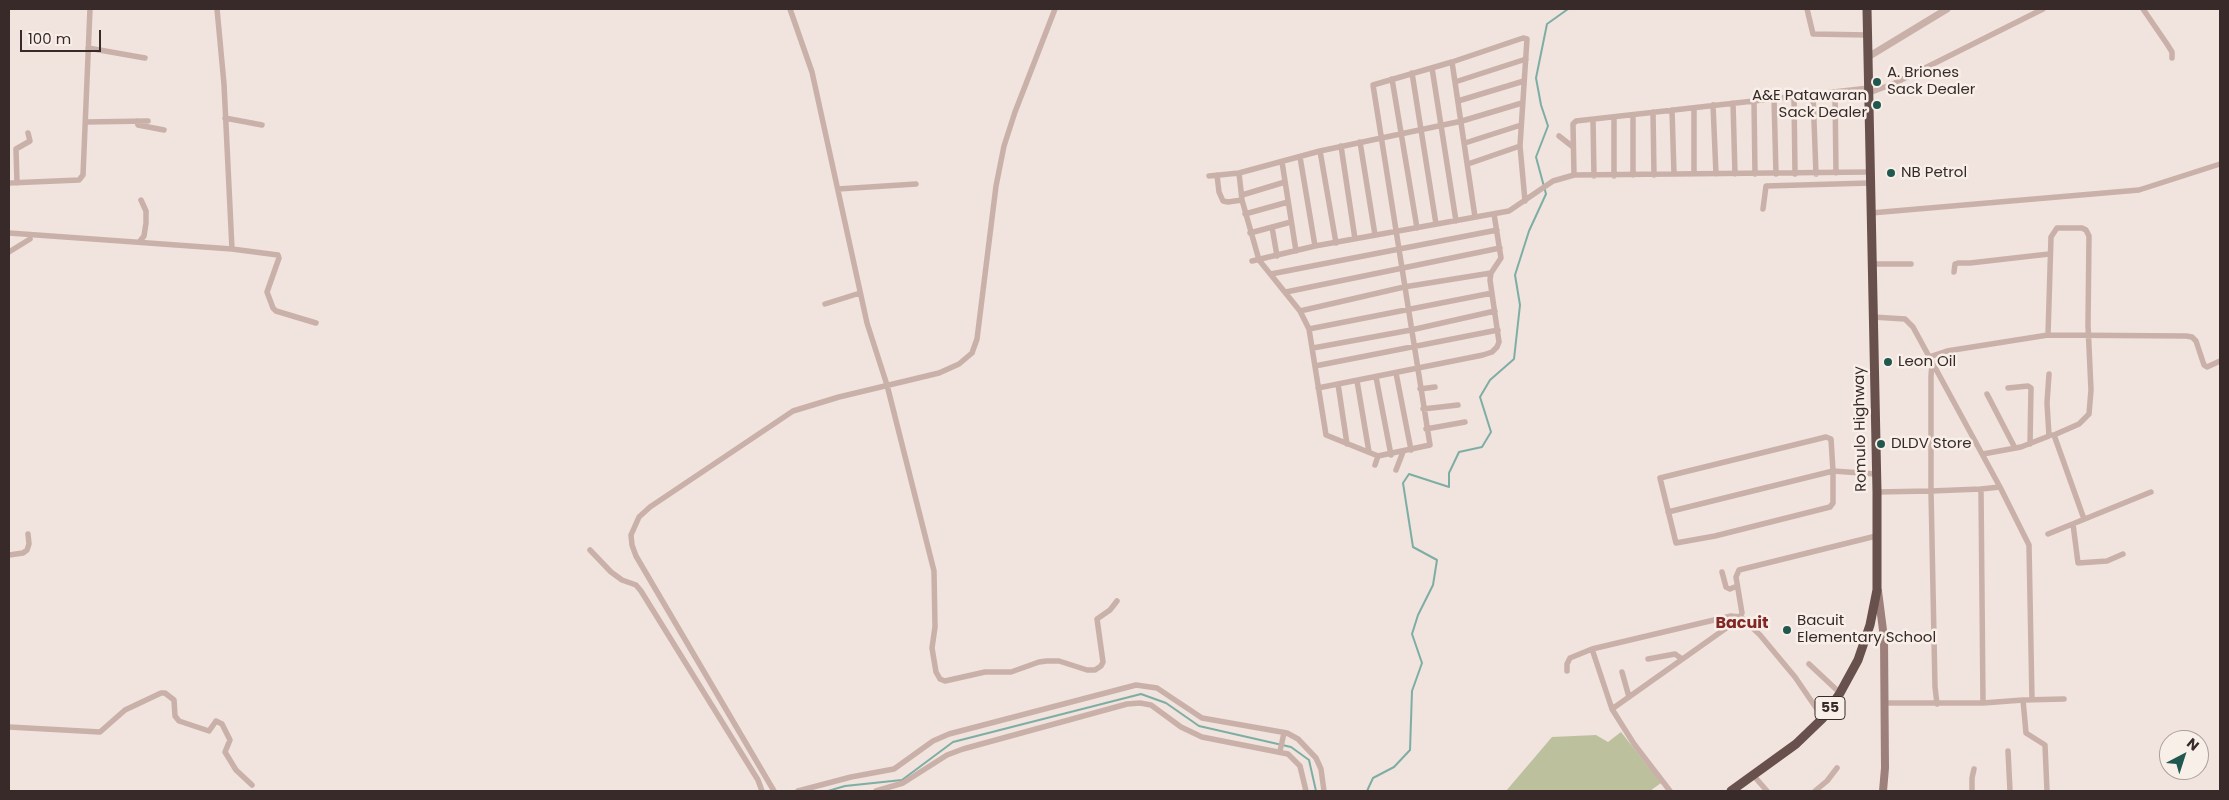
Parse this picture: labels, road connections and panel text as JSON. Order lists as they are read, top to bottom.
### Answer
{
  "streets": {
    "highway": ["Romulo Highway", "55"]
  },
  "districts": ["Bacuit"],
  "places": [
    "A. Briones Sack Dealer",
    "A&E Patawaran Sack Dealer",
    "NB Petrol",
    "Leon Oil",
    "DLDV Store",
    "Bacuit Elementary School"
  ],
  "scale_bar": "100 m",
  "north": "top right"
}
